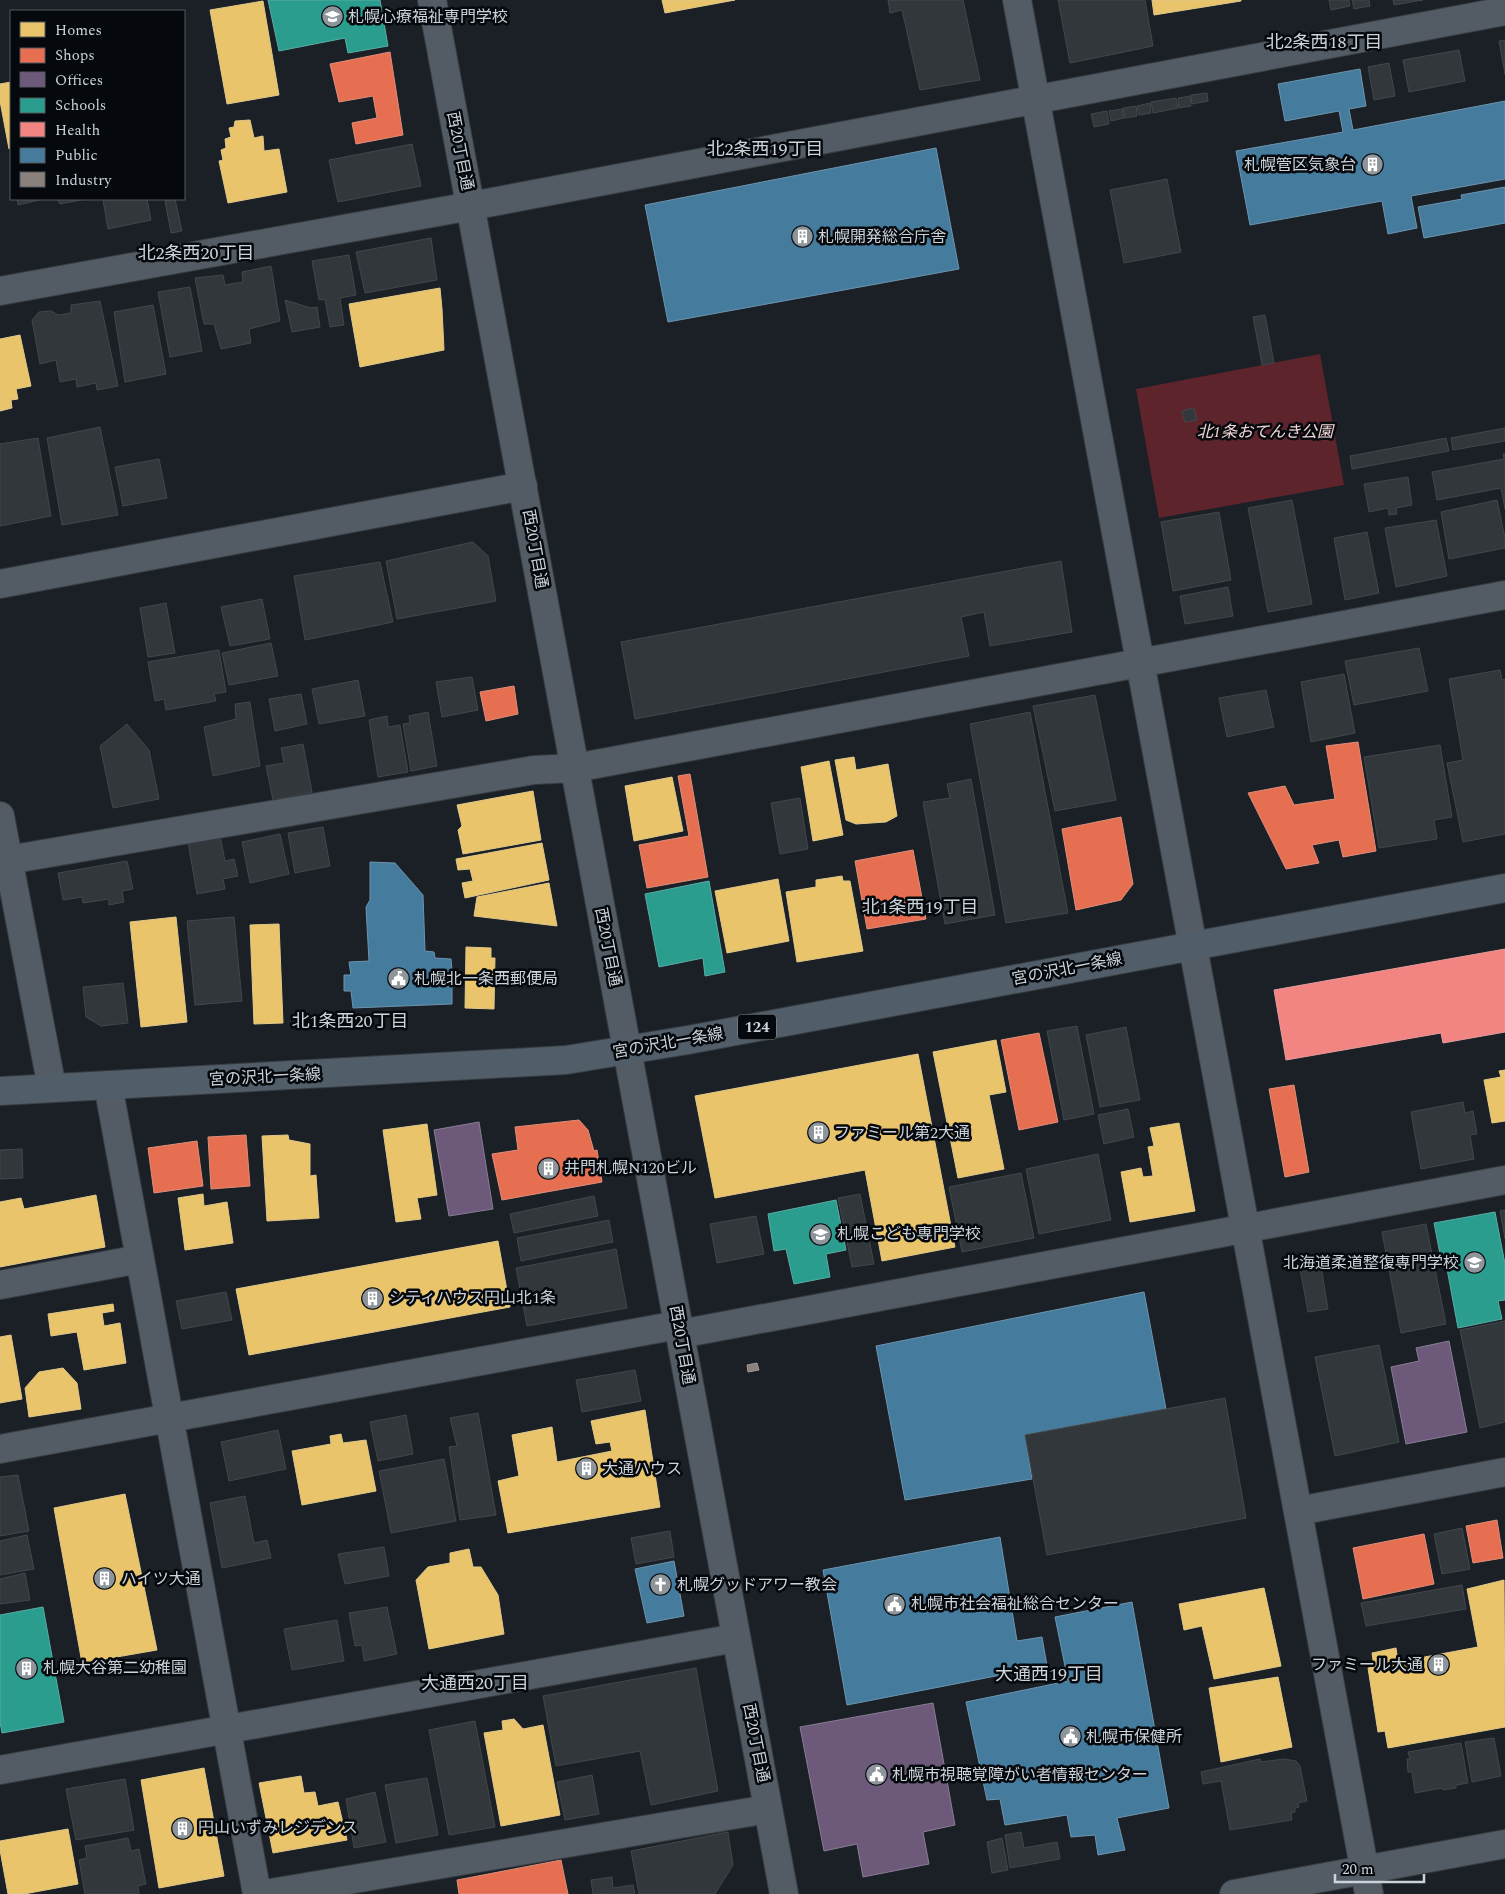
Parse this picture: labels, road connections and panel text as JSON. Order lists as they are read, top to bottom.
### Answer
{
  "streets": {
    "main road": ["宮の沢北一条線", "124"],
    "street": ["西20丁目通"]
  },
  "crossings": [
    ["西20丁目通", "宮の沢北一条線"]
  ],
  "districts": [
    "北2条西18丁目",
    "北2条西19丁目",
    "北2条西20丁目",
    "北1条西19丁目",
    "北1条西20丁目",
    "大通西19丁目",
    "大通西20丁目"
  ],
  "parks": ["北1条おてんき公園"],
  "places": {
    "school or university": ["札幌心療福祉専門学校", "札幌こども専門学校", "北海道柔道整復専門学校"],
    "building": [
      "札幌管区気象台",
      "札幌開発総合庁舎",
      "ファミール第2大通",
      "井門札幌N120ビル",
      "シティハウス円山北1条",
      "大通ハウス",
      "ハイツ大通",
      "ファミール大通",
      "札幌大谷第二幼稚園",
      "円山いずみレジデンス"
    ],
    "public building": [
      "札幌北一条西郵便局",
      "札幌市社会福祉総合センター",
      "札幌市保健所",
      "札幌市視聴覚障がい者情報センター"
    ],
    "church": ["札幌グッドアワー教会"]
  },
  "legend": [
    "Homes",
    "Shops",
    "Offices",
    "Schools",
    "Health",
    "Public",
    "Industry"
  ],
  "scale_bar": "20 m"
}
